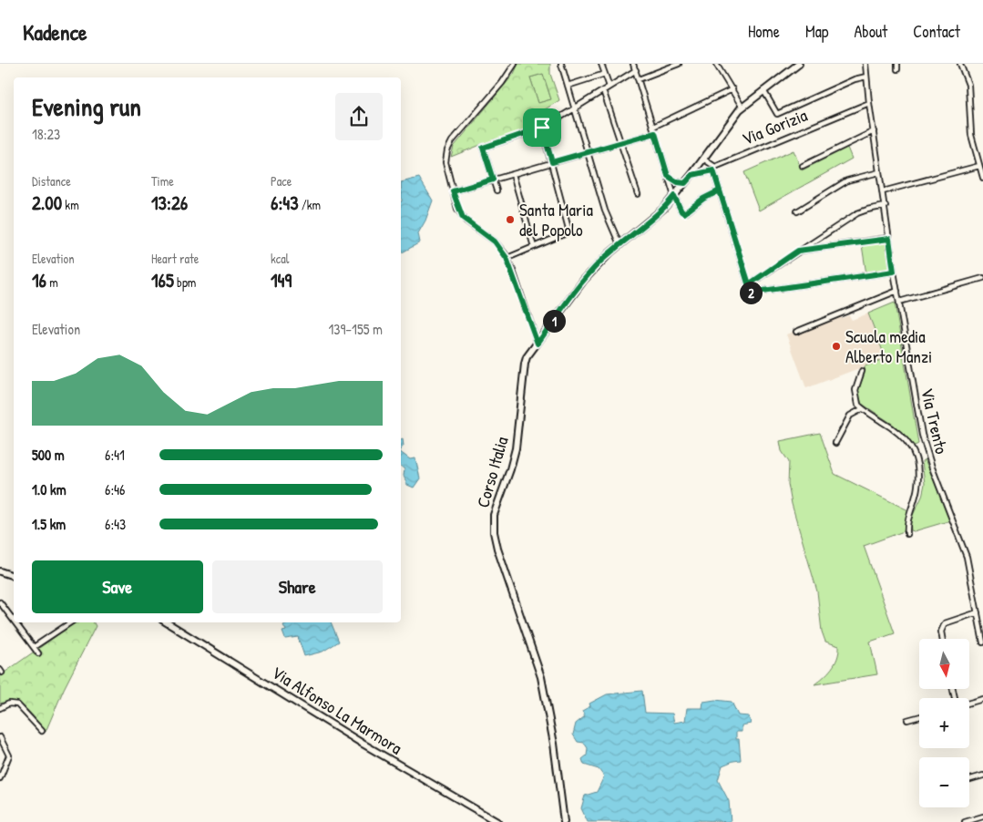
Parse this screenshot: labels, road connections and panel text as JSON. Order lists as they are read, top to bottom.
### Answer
{
  "streets": {
    "street": [
      "Via Gorizia",
      "Via Trento",
      "Corso Italia",
      "Via Alfonso La Marmora"
    ]
  },
  "crossings": [
    ["Via Gorizia", "Via Trento"],
    ["Via Gorizia", "Corso Italia"]
  ],
  "places": ["Santa Maria del Popolo", "Scuola media Alberto Manzi"],
  "north": "bottom",
  "page": {
    "header": "Kadence",
    "nav": [
      "Home",
      "Map",
      "About",
      "Contact"
    ],
    "heading": ["Evening run", "18:23"],
    "stats": [
      ["Distance", "2.00 km"],
      ["Time", "13:26"],
      ["Pace", "6:43 /km"],
      ["Elevation", "16 m"],
      ["Heart rate", "165 bpm"],
      ["kcal", "149"]
    ],
    "pins": ["2", "1"],
    "chart": ["Elevation", "139–155 m"],
    "list": [
      {
        "name": "500 m",
        "note": "6:41"
      },
      {
        "name": "1.0 km",
        "note": "6:46"
      },
      {
        "name": "1.5 km",
        "note": "6:43"
      }
    ],
    "buttons": ["Save", "Share"],
    "map_buttons": ["+", "−"]
  }
}
